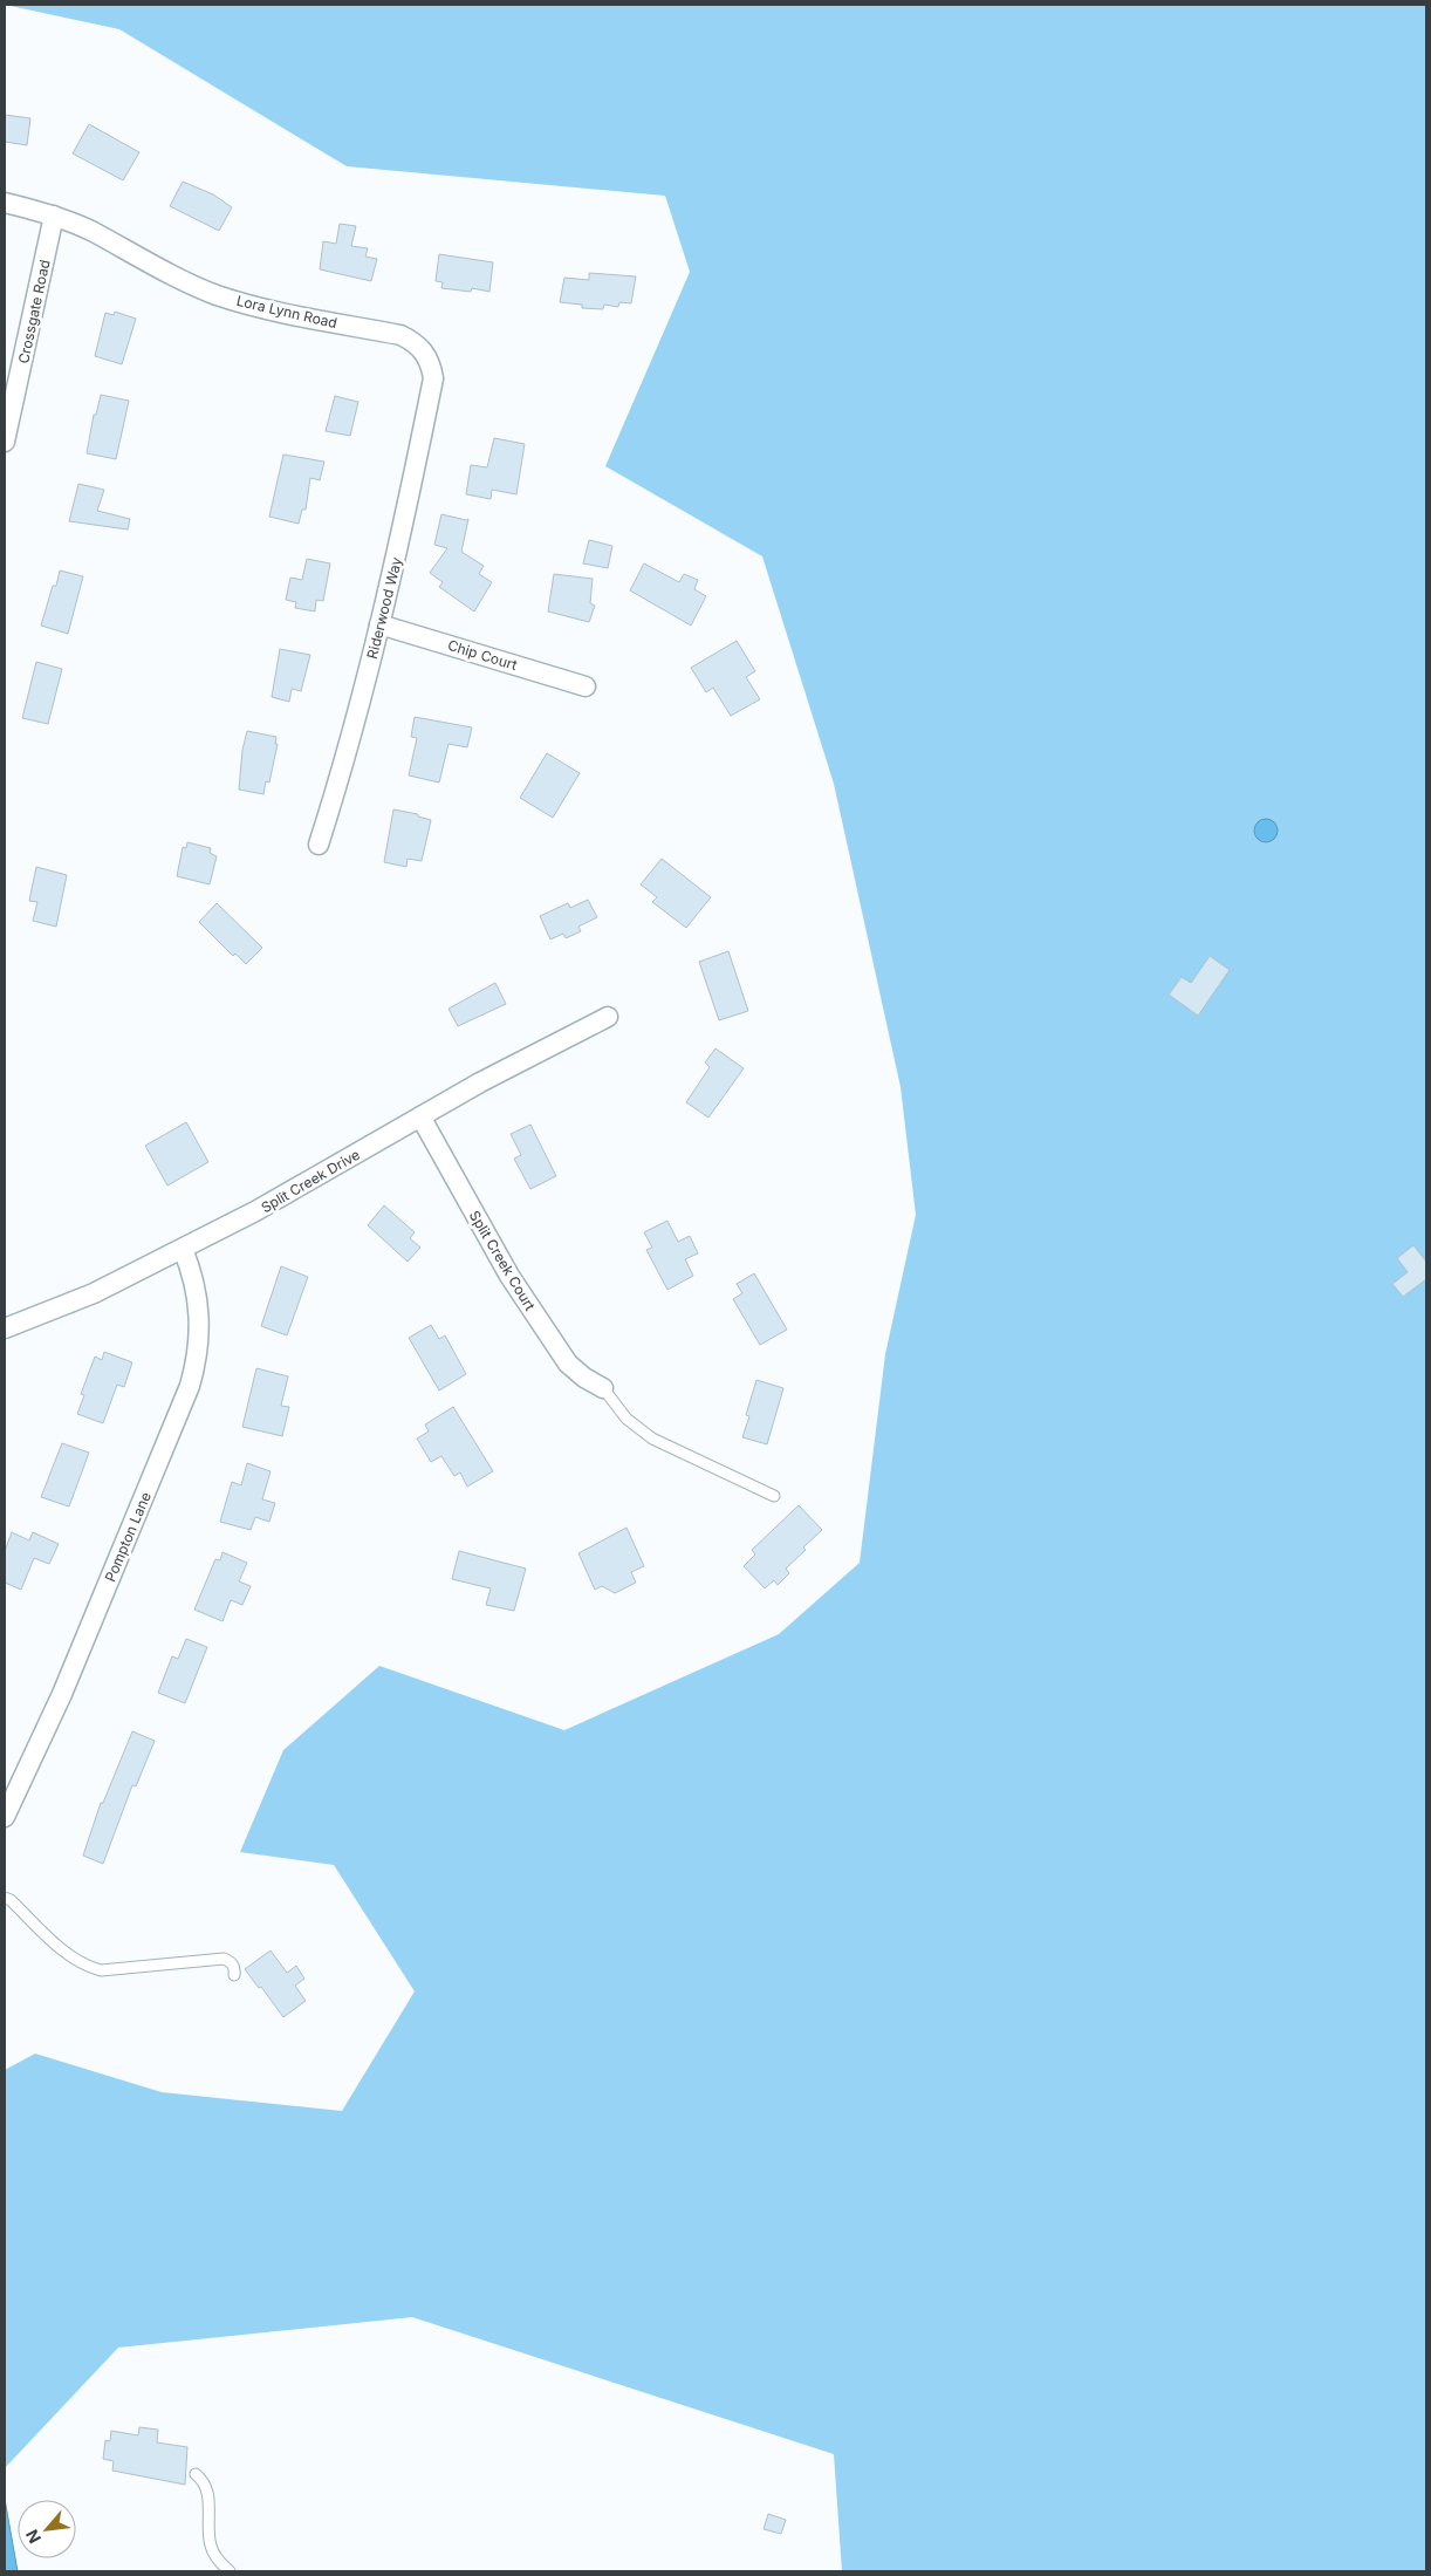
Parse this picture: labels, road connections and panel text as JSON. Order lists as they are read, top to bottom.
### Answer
{
  "streets": {
    "street": [
      "Crossgate Road",
      "Lora Lynn Road",
      "Riderwood Way",
      "Chip Court",
      "Split Creek Drive",
      "Split Creek Court",
      "Pompton Lane"
    ]
  },
  "crossings": [
    ["Crossgate Road", "Lora Lynn Road"],
    ["Lora Lynn Road", "Riderwood Way"],
    ["Riderwood Way", "Chip Court"],
    ["Split Creek Drive", "Split Creek Court"],
    ["Split Creek Drive", "Pompton Lane"]
  ],
  "north": "bottom left"
}
